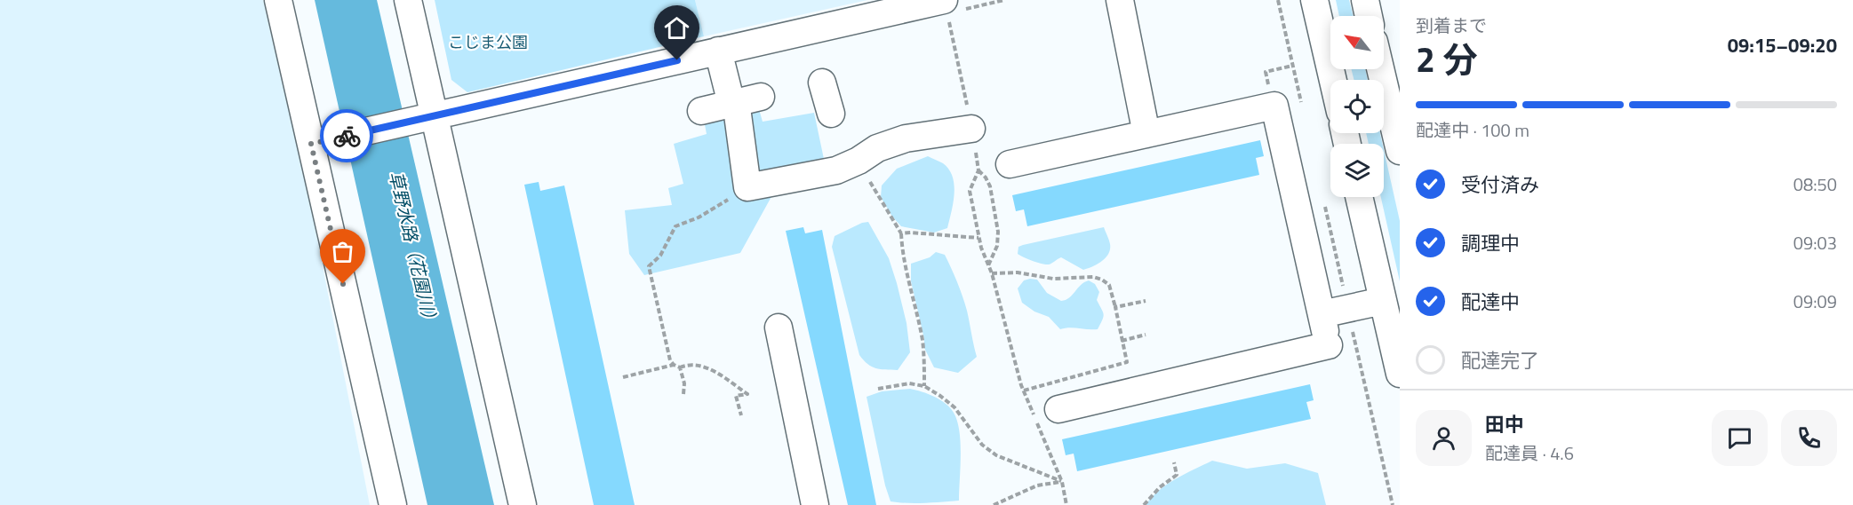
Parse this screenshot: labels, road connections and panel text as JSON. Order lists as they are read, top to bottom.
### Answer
{
  "water": ["草野水路（花園川）"],
  "parks": ["こじま公園"],
  "north": "top left",
  "page": {
    "heading": ["2 分", "到着まで", "09:15–09:20"],
    "panel": ["田中", "配達員 · 4.6"],
    "bar": "配達中 · 100 m",
    "list": [
      ["受付済み", "08:50"],
      ["調理中", "09:03"],
      ["配達中", "09:09"],
      "配達完了"
    ]
  }
}
